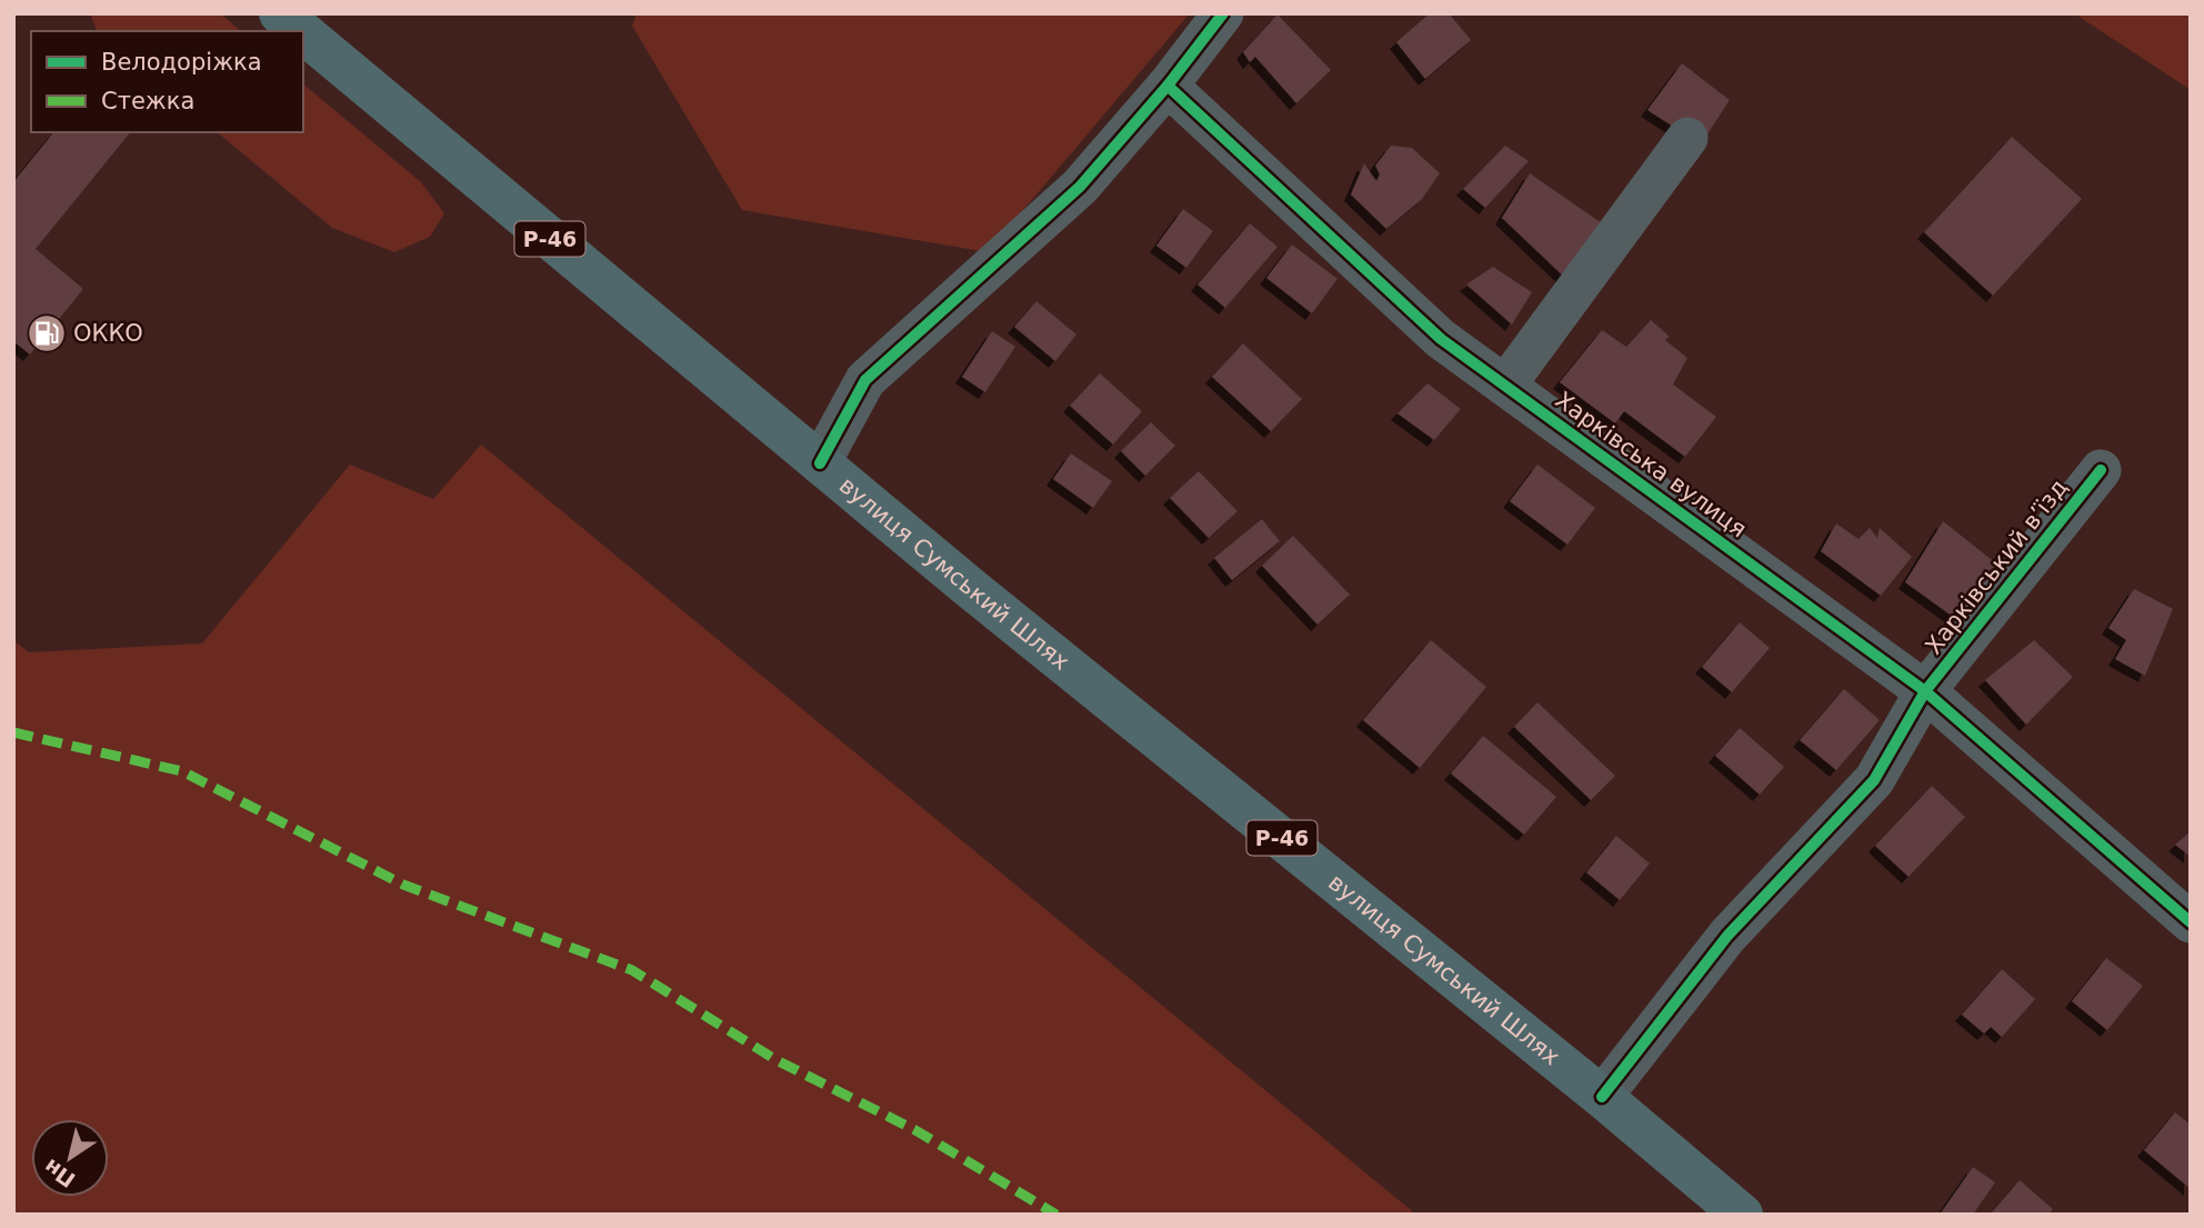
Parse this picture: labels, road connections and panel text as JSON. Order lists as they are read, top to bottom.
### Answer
{
  "streets": {
    "main road": ["Р-46", "вулиця Сумський Шлях"],
    "street": ["Харківська вулиця", "Харківський в’їзд"]
  },
  "crossings": [
    ["Р-46", "вулиця Сумський Шлях"],
    ["Харківська вулиця", "Харківський в’їзд"],
    ["Харківський в’їзд", "вулиця Сумський Шлях"]
  ],
  "places": {
    "fuel station": ["ОККО"]
  },
  "legend": ["Велодоріжка", "Стежка"],
  "north": "bottom left"
}
